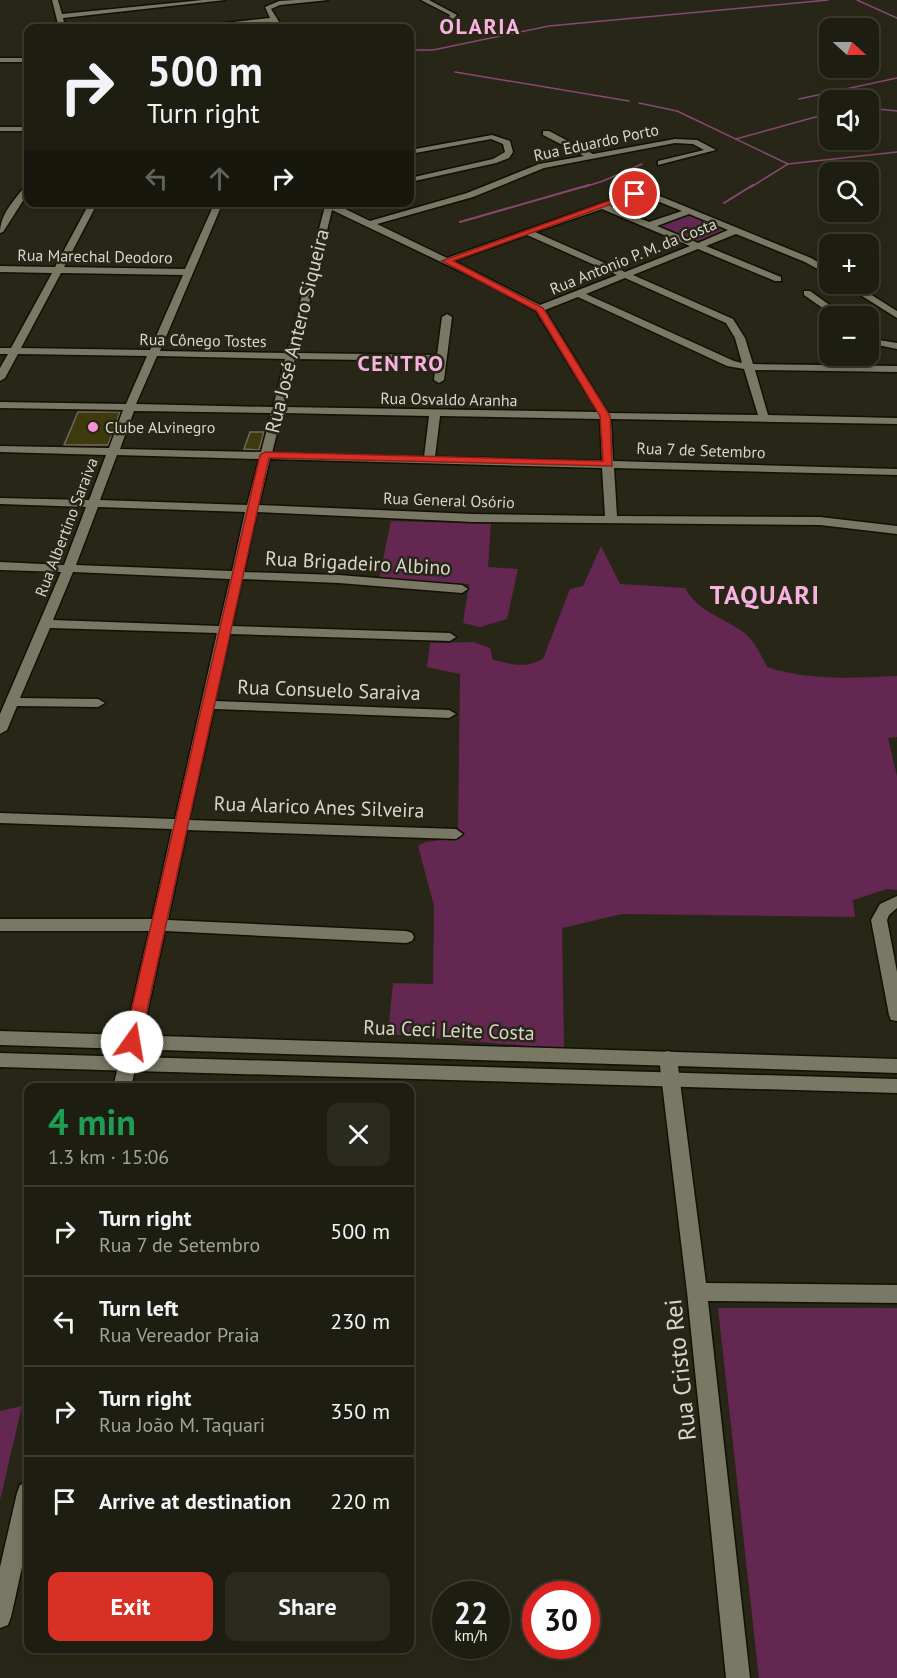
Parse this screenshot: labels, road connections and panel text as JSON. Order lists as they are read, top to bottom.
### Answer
{
  "streets": {
    "street": [
      "Rua Eduardo Porto",
      "Rua Marechal Deodoro",
      "Rua Antonio P. M. da Costa",
      "Rua José Antero Siqueira",
      "Rua Cônego Tostes",
      "Rua Osvaldo Aranha",
      "Rua 7 de Setembro",
      "Rua General Osório",
      "Rua Albertino Saraiva",
      "Rua Brigadeiro Albino",
      "Rua Consuelo Saraiva",
      "Rua Alarico Anes Silveira",
      "Rua Ceci Leite Costa",
      "Rua Cristo Rei"
    ]
  },
  "crossings": [
    ["Rua Marechal Deodoro", "Rua Albertino Saraiva"],
    ["Rua José Antero Siqueira", "Rua Cônego Tostes"],
    ["Rua José Antero Siqueira", "Rua Osvaldo Aranha"],
    ["Rua José Antero Siqueira", "Rua 7 de Setembro"],
    ["Rua José Antero Siqueira", "Rua General Osório"],
    ["Rua José Antero Siqueira", "Rua Brigadeiro Albino"],
    ["Rua José Antero Siqueira", "Rua Consuelo Saraiva"],
    ["Rua José Antero Siqueira", "Rua Alarico Anes Silveira"],
    ["Rua José Antero Siqueira", "Rua Ceci Leite Costa"],
    ["Rua Cônego Tostes", "Rua Albertino Saraiva"],
    ["Rua Osvaldo Aranha", "Rua Albertino Saraiva"],
    ["Rua 7 de Setembro", "Rua Albertino Saraiva"],
    ["Rua General Osório", "Rua Albertino Saraiva"],
    ["Rua Albertino Saraiva", "Rua Brigadeiro Albino"],
    ["Rua Ceci Leite Costa", "Rua Cristo Rei"]
  ],
  "districts": ["OLARIA", "CENTRO", "TAQUARI"],
  "places": ["Clube ALvinegro"],
  "north": "right",
  "page": {
    "map_buttons": ["+", "−"],
    "turn": ["500 m", "Turn right"],
    "heading": ["4 min", "1.3 km · 15:06"],
    "list": [
      {
        "name": "Turn right",
        "note": "Rua 7 de Setembro",
        "value": "500 m"
      },
      {
        "name": "Turn left",
        "note": "Rua Vereador Praia",
        "value": "230 m"
      },
      {
        "name": "Turn right",
        "note": "Rua João M. Taquari",
        "value": "350 m"
      },
      {
        "name": "Arrive at destination",
        "value": "220 m"
      }
    ],
    "buttons": ["Exit", "Share"],
    "speed": "22 km/h",
    "limit": "30"
  }
}
